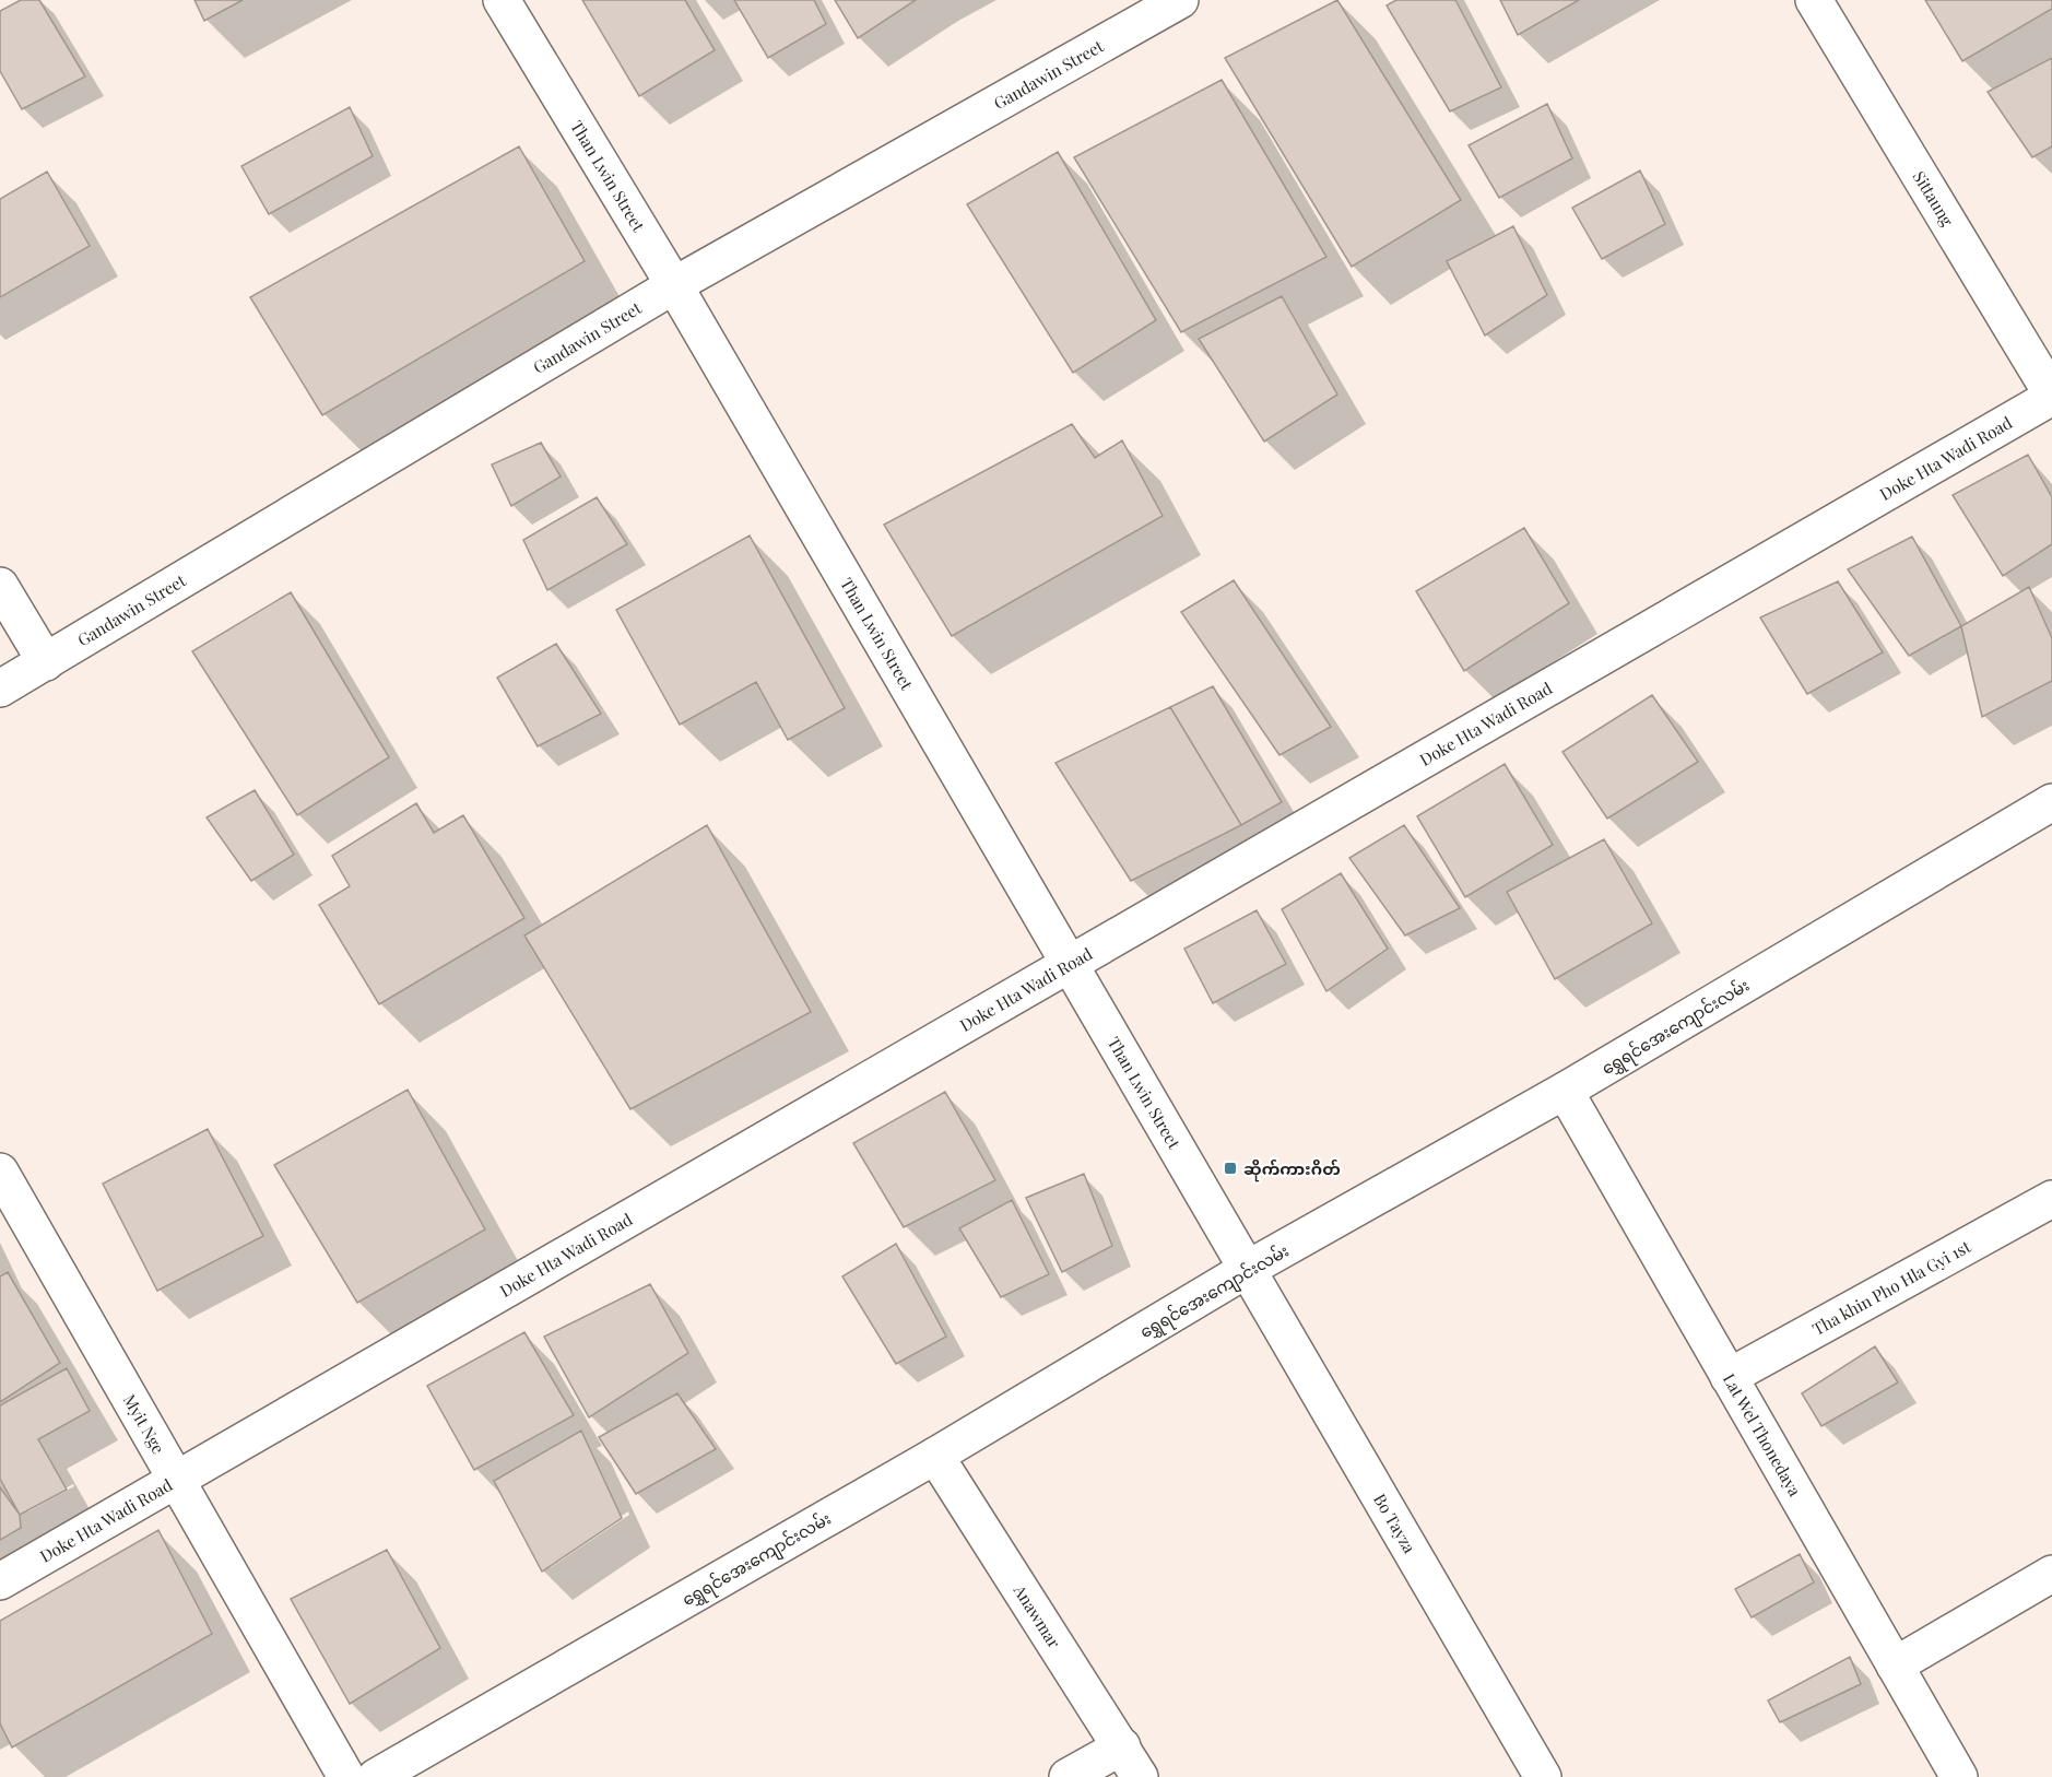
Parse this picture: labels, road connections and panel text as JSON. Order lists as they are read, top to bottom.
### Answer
{
  "streets": {
    "street": [
      "Gandawin Street",
      "Than Lwin Street",
      "Sittaung",
      "Doke Hta Wadi Road",
      "ရွှေရင်အေးကျောင်းလမ်း",
      "Tha khin Pho Hla Gyi 1st",
      "Myit Nge",
      "Lat Wel Thonedaya",
      "Bo Tayza",
      "Anawmar"
    ]
  },
  "crossings": [
    ["Gandawin Street", "Than Lwin Street"],
    ["Than Lwin Street", "Doke Hta Wadi Road"],
    ["Than Lwin Street", "ရွှေရင်အေးကျောင်းလမ်း"],
    ["Than Lwin Street", "Bo Tayza"],
    ["Sittaung", "Doke Hta Wadi Road"],
    ["Doke Hta Wadi Road", "Myit Nge"],
    ["ရွှေရင်အေးကျောင်းလမ်း", "Lat Wel Thonedaya"],
    ["ရွှေရင်အေးကျောင်းလမ်း", "Bo Tayza"],
    ["ရွှေရင်အေးကျောင်းလမ်း", "Anawmar"],
    ["Tha khin Pho Hla Gyi 1st", "Lat Wel Thonedaya"]
  ],
  "places": {
    "transit": ["ဆိုက်ကားဂိတ်"]
  }
}
